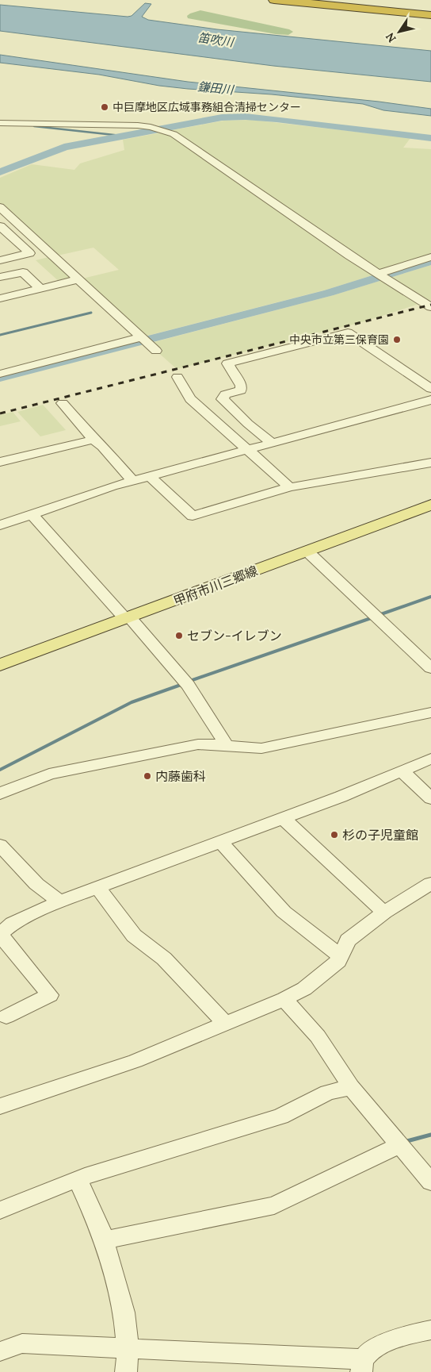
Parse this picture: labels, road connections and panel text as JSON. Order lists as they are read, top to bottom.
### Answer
{
  "streets": {
    "main road": ["甲府市川三郷線"]
  },
  "water": ["笛吹川", "鎌田川"],
  "places": [
    "中巨摩地区広域事務組合清掃センター",
    "中央市立第三保育園",
    "セブン-イレブン",
    "内藤歯科",
    "杉の子児童館"
  ],
  "north": "bottom left"
}
